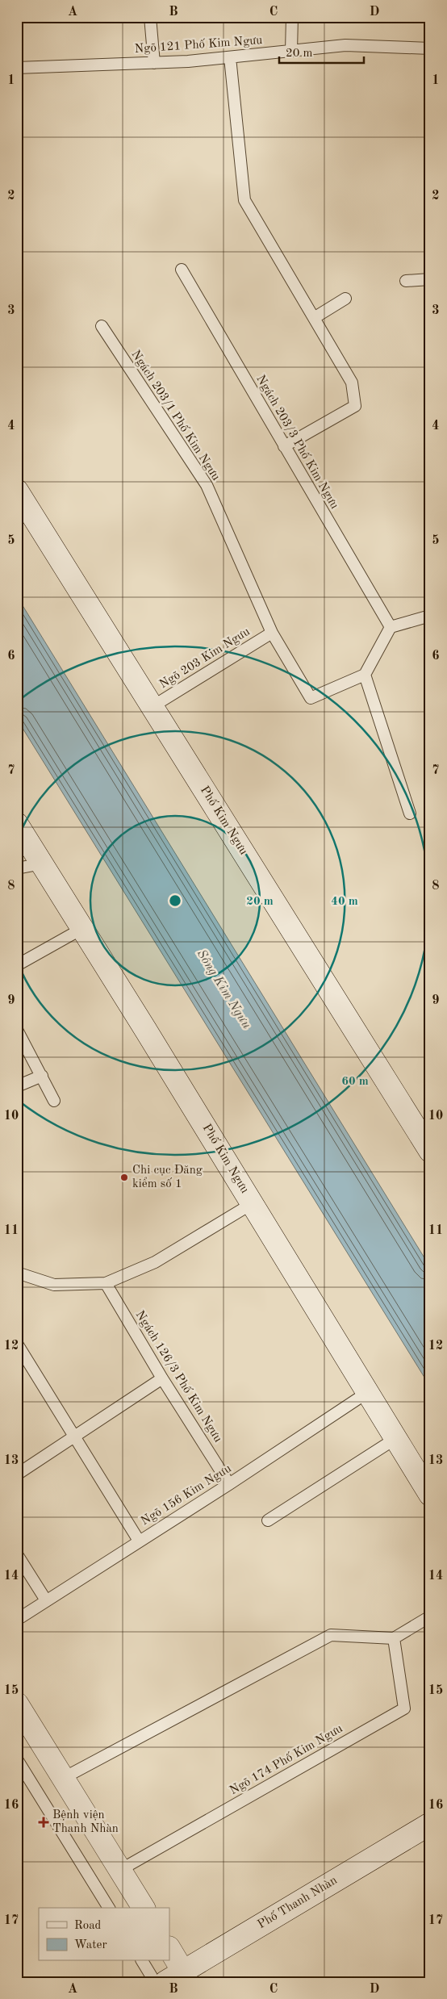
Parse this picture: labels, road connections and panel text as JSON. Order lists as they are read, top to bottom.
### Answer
{
  "streets": {
    "main road": ["Phố Kim Ngưu", "Phố Thanh Nhàn"],
    "lane": [
      "Ngõ 121 Phố Kim Ngưu",
      "Ngách 203/1 Phố Kim Ngưu",
      "Ngách 203/3 Phố Kim Ngưu",
      "Ngõ 203 Kim Ngưu",
      "Ngách 126/3 Phố Kim Ngưu",
      "Ngõ 156 Kim Ngưu",
      "Ngõ 174 Phố Kim Ngưu"
    ]
  },
  "crossings": [
    ["Ngách 203/1 Phố Kim Ngưu", "Ngõ 203 Kim Ngưu"],
    ["Ngõ 203 Kim Ngưu", "Phố Kim Ngưu"],
    ["Phố Kim Ngưu", "Ngõ 156 Kim Ngưu"],
    ["Ngách 126/3 Phố Kim Ngưu", "Ngõ 156 Kim Ngưu"]
  ],
  "water": ["Sông Kim Ngưu"],
  "places": {
    "other": ["Chi cục Đăng kiểm số 1"],
    "health": ["Bệnh viện Thanh Nhàn"]
  },
  "legend": ["Road", "Water"],
  "scale_bar": "20 m",
  "grid": {
    "columns": [
      "A",
      "B",
      "C",
      "D"
    ],
    "rows": [
      "1",
      "2",
      "3",
      "4",
      "5",
      "6",
      "7",
      "8",
      "9",
      "10",
      "11",
      "12",
      "13",
      "14",
      "15",
      "16",
      "17"
    ]
  },
  "rings": ["20 m", "40 m", "60 m"]
}
